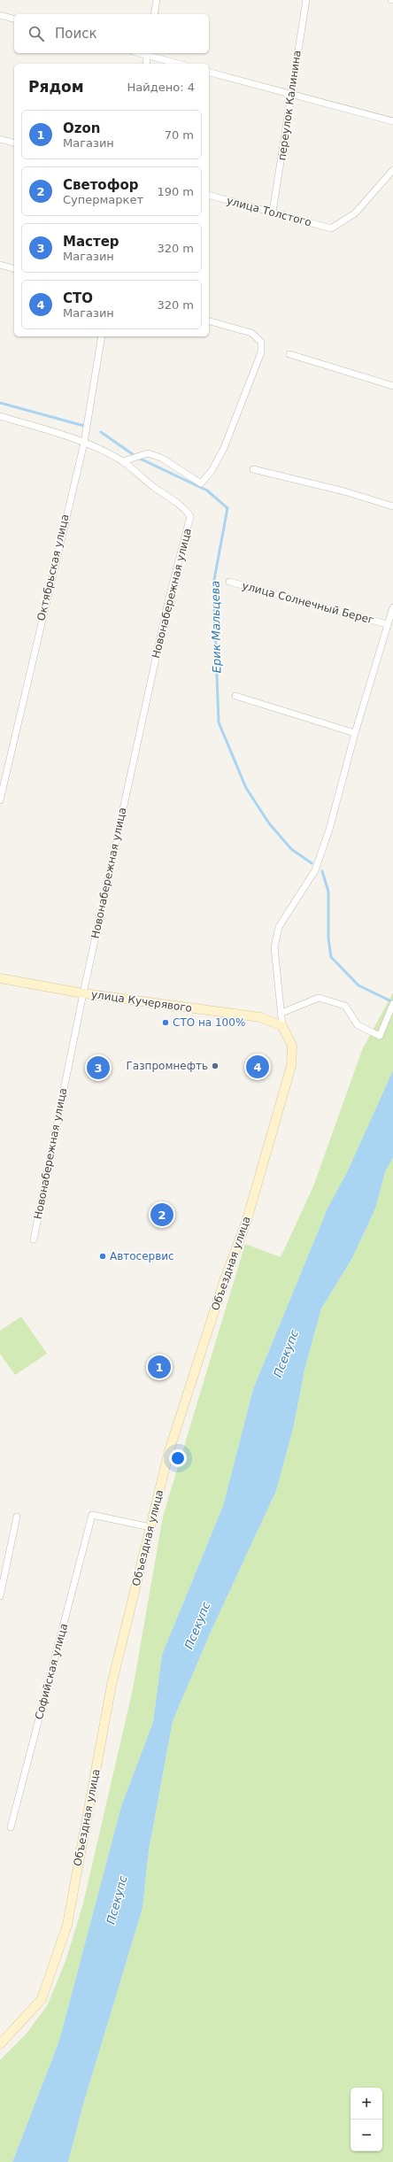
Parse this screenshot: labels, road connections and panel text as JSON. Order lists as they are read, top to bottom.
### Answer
{
  "streets": {
    "street": [
      "переулок Калинина",
      "улица Толстого",
      "Октябрьская улица",
      "Новонабережная улица",
      "улица Солнечный Берег",
      "улица Кучерявого",
      "Объездная улица",
      "Софийская улица"
    ]
  },
  "crossings": [
    ["переулок Калинина", "улица Толстого"],
    ["Новонабережная улица", "улица Кучерявого"],
    ["улица Солнечный Берег", "улица Кучерявого"],
    ["улица Солнечный Берег", "Объездная улица"],
    ["улица Кучерявого", "Объездная улица"],
    ["Объездная улица", "Софийская улица"]
  ],
  "water": ["Ерик Мальцева", "Псекупс"],
  "places": ["СТО на 100%", "Газпромнефть", "Автосервис"],
  "page": {
    "search": "Поиск",
    "heading": ["Рядом", "Найдено: 4"],
    "list": [
      {
        "mark": "1",
        "name": "Ozon",
        "note": "Магазин",
        "value": "70 m"
      },
      {
        "mark": "2",
        "name": "Светофор",
        "note": "Супермаркет",
        "value": "190 m"
      },
      {
        "mark": "3",
        "name": "Мастер",
        "note": "Магазин",
        "value": "320 m"
      },
      {
        "mark": "4",
        "name": "СТО",
        "note": "Магазин",
        "value": "320 m"
      }
    ],
    "pins": [
      "4",
      "3",
      "2",
      "1"
    ],
    "map_buttons": ["+", "−"]
  }
}
